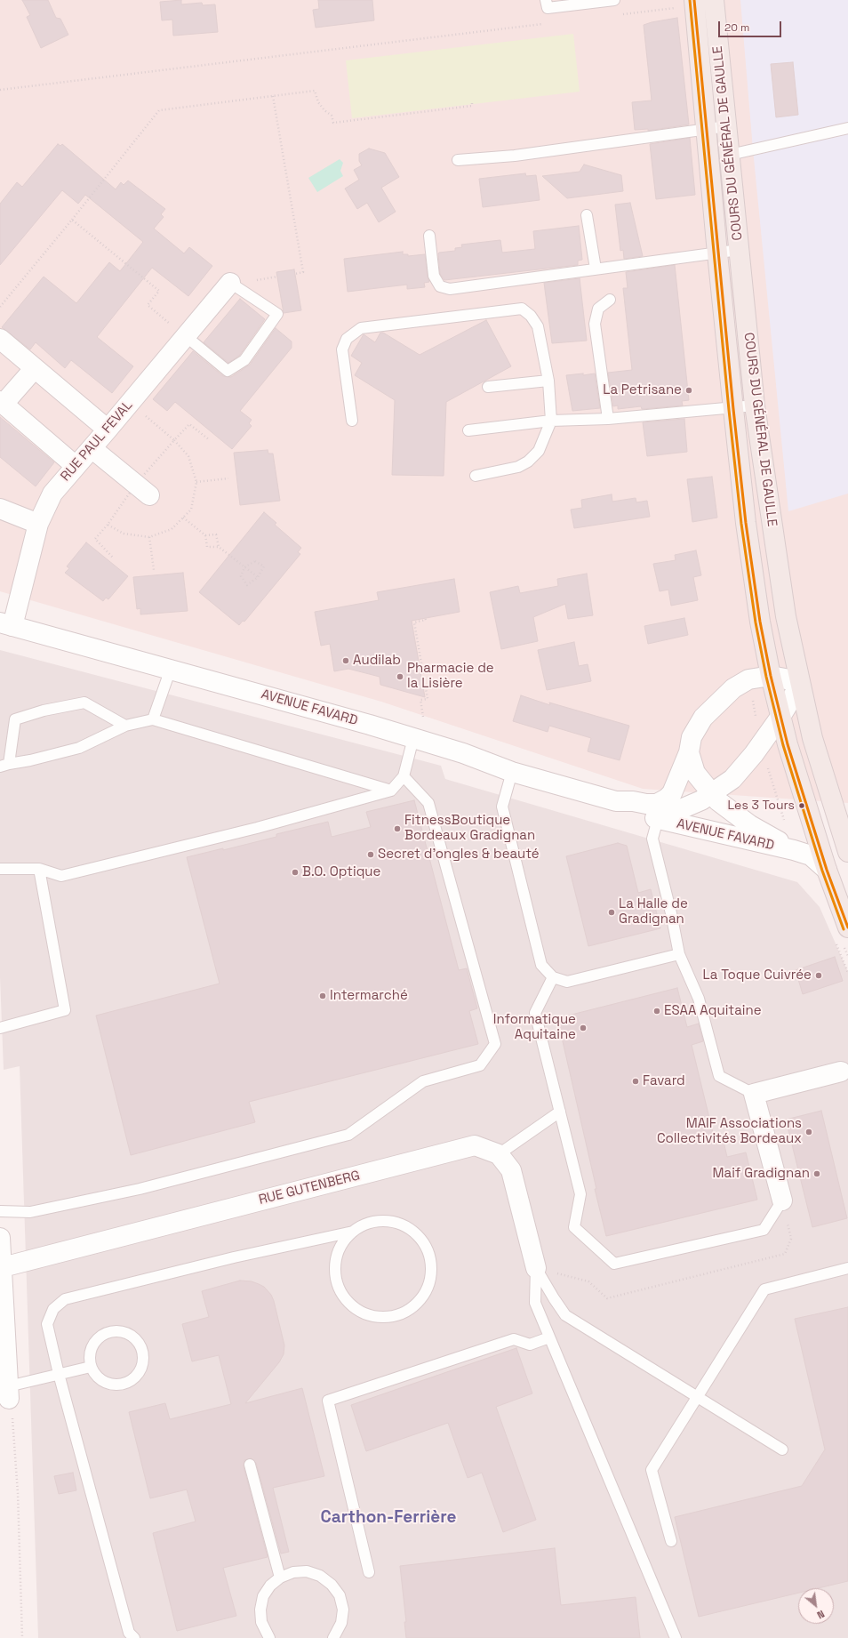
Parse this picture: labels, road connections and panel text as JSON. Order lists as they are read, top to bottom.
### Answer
{
  "streets": {
    "main road": ["COURS DU GÉNÉRAL DE GAULLE"],
    "street": ["RUE PAUL FEVAL", "AVENUE FAVARD", "RUE GUTENBERG"]
  },
  "crossings": [
    ["COURS DU GÉNÉRAL DE GAULLE", "AVENUE FAVARD"],
    ["RUE PAUL FEVAL", "AVENUE FAVARD"]
  ],
  "districts": ["Carthon-Ferrière"],
  "places": [
    "La Petrisane",
    "Audilab",
    "Pharmacie de la Lisière",
    "Les 3 Tours",
    "FitnessBoutique Bordeaux Gradignan",
    "Secret d'ongles & beauté",
    "B.O. Optique",
    "La Halle de Gradignan",
    "La Toque Cuivrée",
    "Intermarché",
    "ESAA Aquitaine",
    "Informatique Aquitaine",
    "Favard",
    "MAIF Associations Collectivités Bordeaux",
    "Maif Gradignan"
  ],
  "scale_bar": "20 m",
  "north": "bottom right"
}
